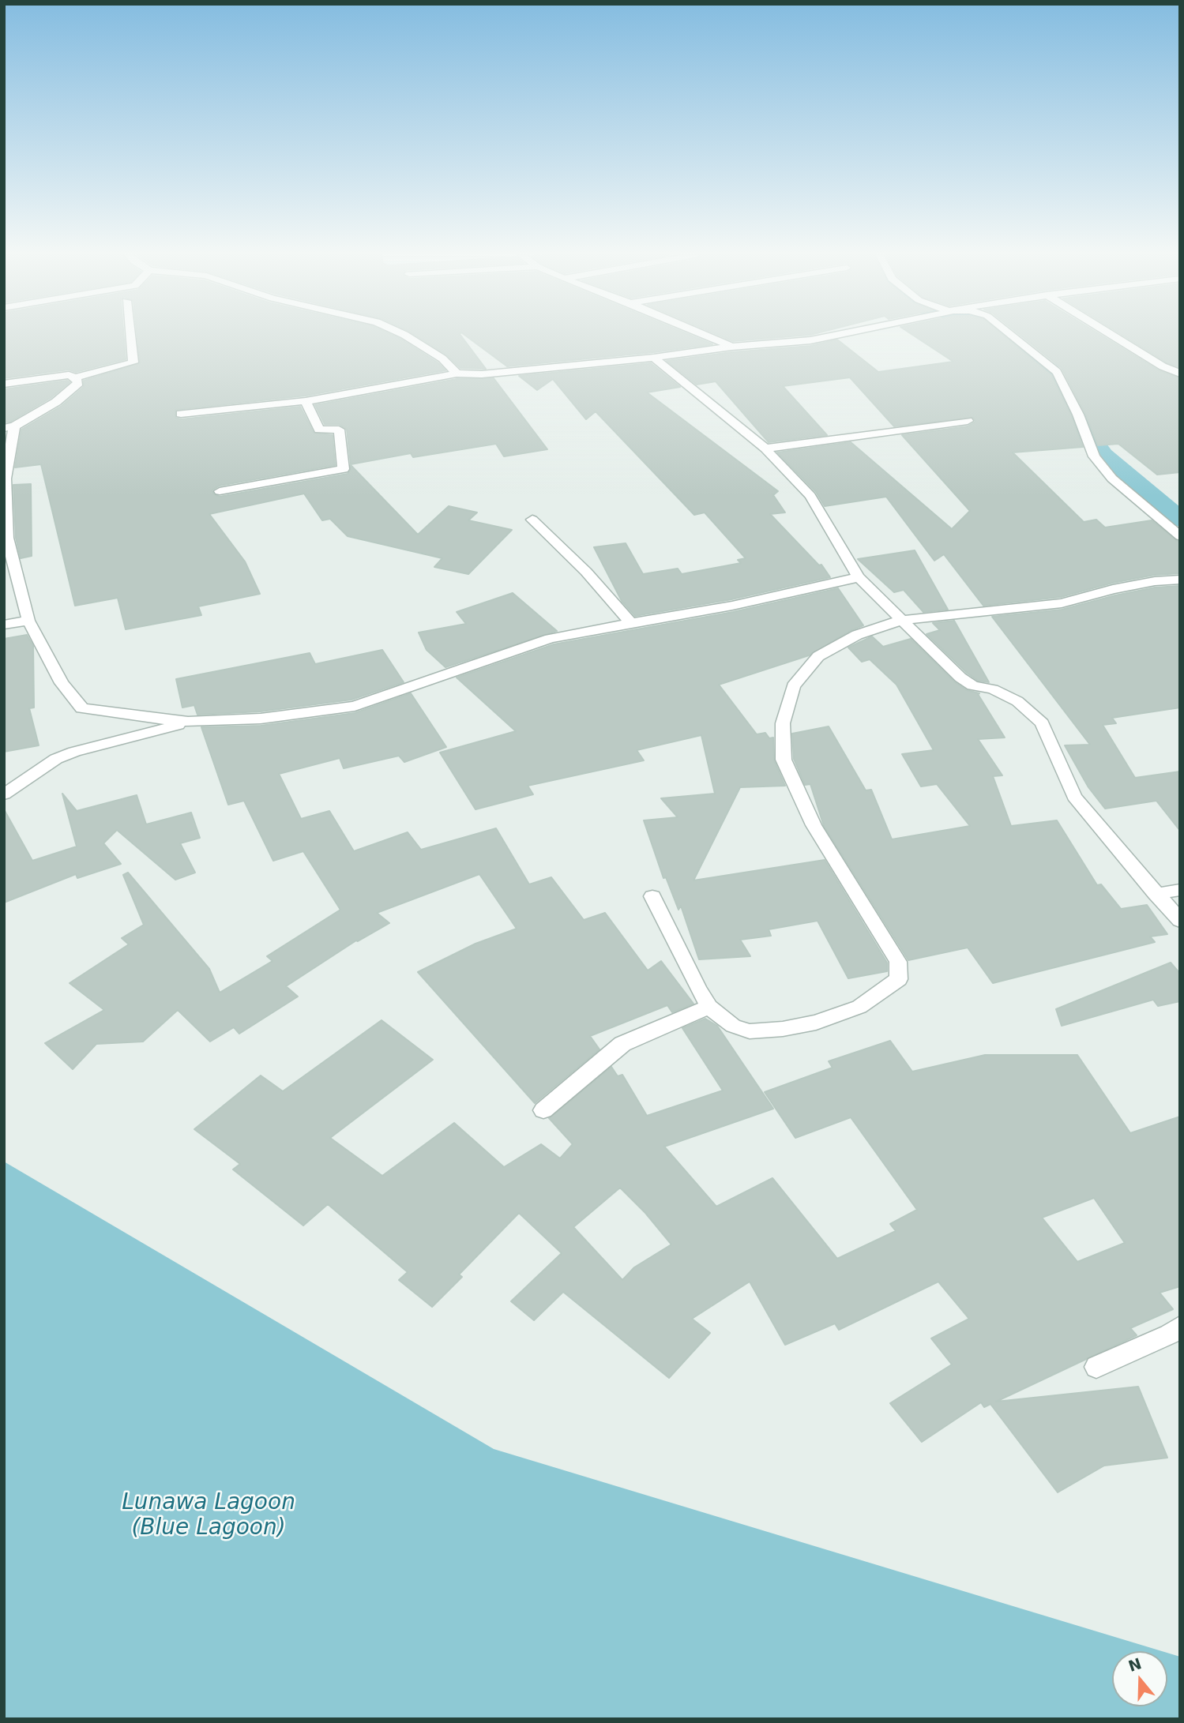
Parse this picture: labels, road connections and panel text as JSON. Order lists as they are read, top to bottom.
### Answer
{
  "water": ["Lunawa Lagoon (Blue Lagoon)"],
  "north": "top"
}
